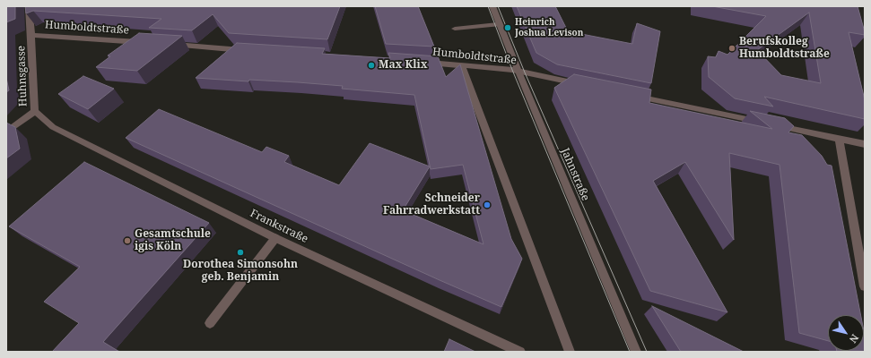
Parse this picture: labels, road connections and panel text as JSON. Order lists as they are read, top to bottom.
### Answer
{
  "streets": {
    "street": [
      "Humboldtstraße",
      "Huhnsgasse",
      "Jahnstraße",
      "Frankstraße"
    ]
  },
  "crossings": [
    ["Humboldtstraße", "Huhnsgasse"],
    ["Humboldtstraße", "Jahnstraße"],
    ["Huhnsgasse", "Frankstraße"]
  ],
  "places": [
    "Heinrich Joshua Levison",
    "Berufskolleg Humboldtstraße",
    "Max Klix",
    "Schneider Fahrradwerkstatt",
    "Gesamtschule igis Köln",
    "Dorothea Simonsohn geb. Benjamin"
  ],
  "north": "bottom right"
}
